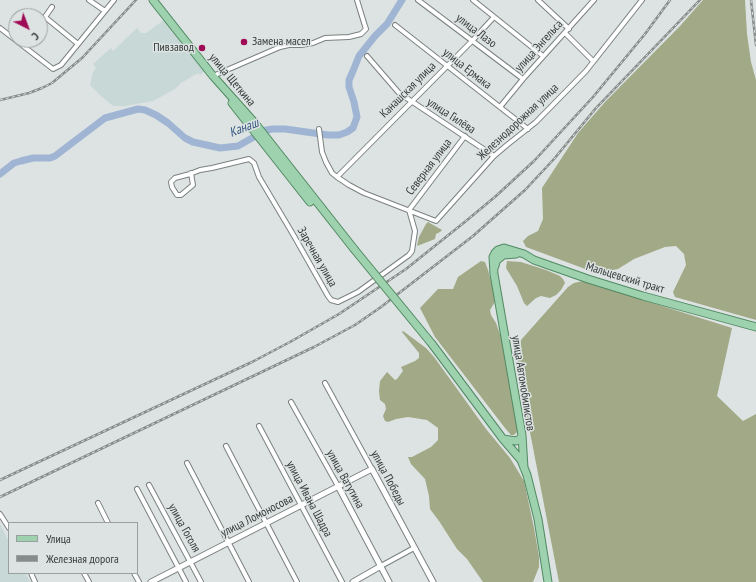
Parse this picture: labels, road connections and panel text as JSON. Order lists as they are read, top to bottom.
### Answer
{
  "streets": {
    "main road": ["улица Щеткина", "Мальцевский тракт", "улица Автомобилистов"],
    "street": [
      "улица Лазо",
      "улица Энгельса",
      "улица Ермака",
      "Канашская улица",
      "улица Гилёва",
      "Железнодорожная улица",
      "Северная улица",
      "Заречная улица",
      "улица Победы",
      "улица Ватутина",
      "улица Ивана Шадра",
      "улица Ломоносова",
      "улица Гоголя"
    ]
  },
  "crossings": [
    ["улица Лазо", "улица Энгельса"],
    ["улица Лазо", "Канашская улица"],
    ["улица Энгельса", "улица Ермака"],
    ["улица Ермака", "Канашская улица"],
    ["улица Ермака", "Железнодорожная улица"],
    ["Канашская улица", "улица Гилёва"],
    ["улица Гилёва", "Железнодорожная улица"],
    ["улица Гилёва", "Северная улица"],
    ["Железнодорожная улица", "Северная улица"],
    ["Железнодорожная улица", "Заречная улица"],
    ["Северная улица", "Заречная улица"],
    ["Мальцевский тракт", "улица Автомобилистов"],
    ["улица Победы", "улица Ломоносова"],
    ["улица Ватутина", "улица Ломоносова"],
    ["улица Ивана Шадра", "улица Ломоносова"],
    ["улица Ломоносова", "улица Гоголя"]
  ],
  "water": ["Канаш"],
  "places": ["Замена масел", "Пивзавод"],
  "legend": ["Улица", "Железная дорога"],
  "north": "bottom right"
}
